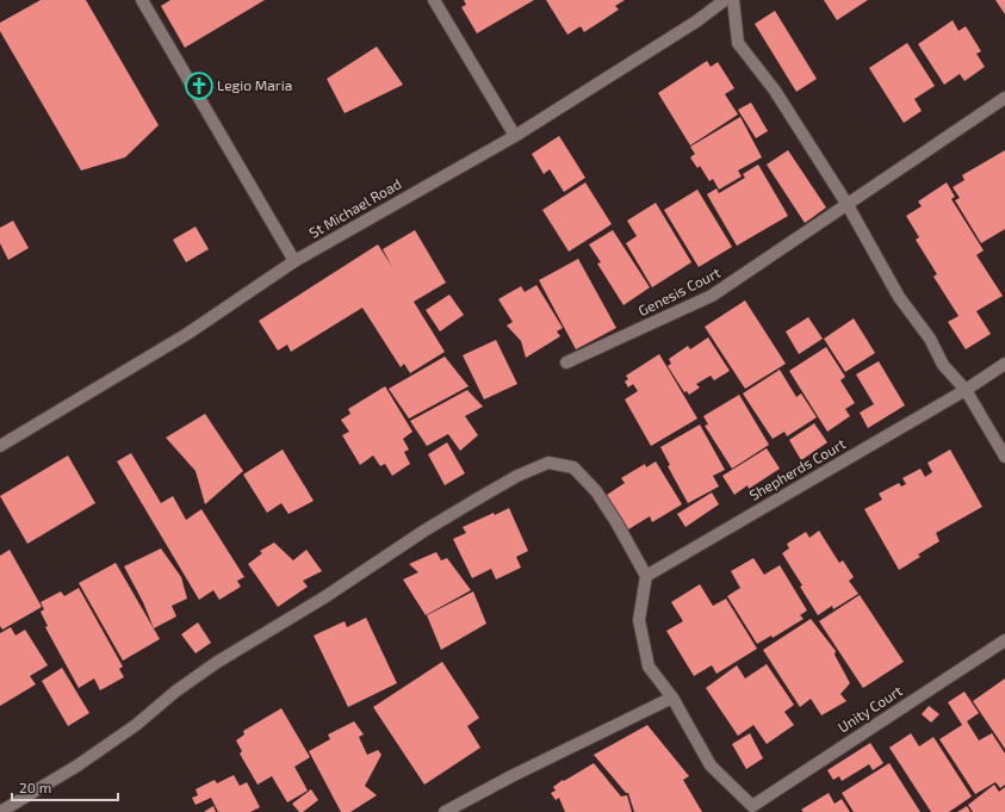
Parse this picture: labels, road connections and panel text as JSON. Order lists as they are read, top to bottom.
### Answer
{
  "streets": {
    "street": [
      "St Michael Road",
      "Genesis Court",
      "Shepherds Court",
      "Unity Court"
    ]
  },
  "places": {
    "church": ["Legio Maria"]
  },
  "scale_bar": "20 m"
}
